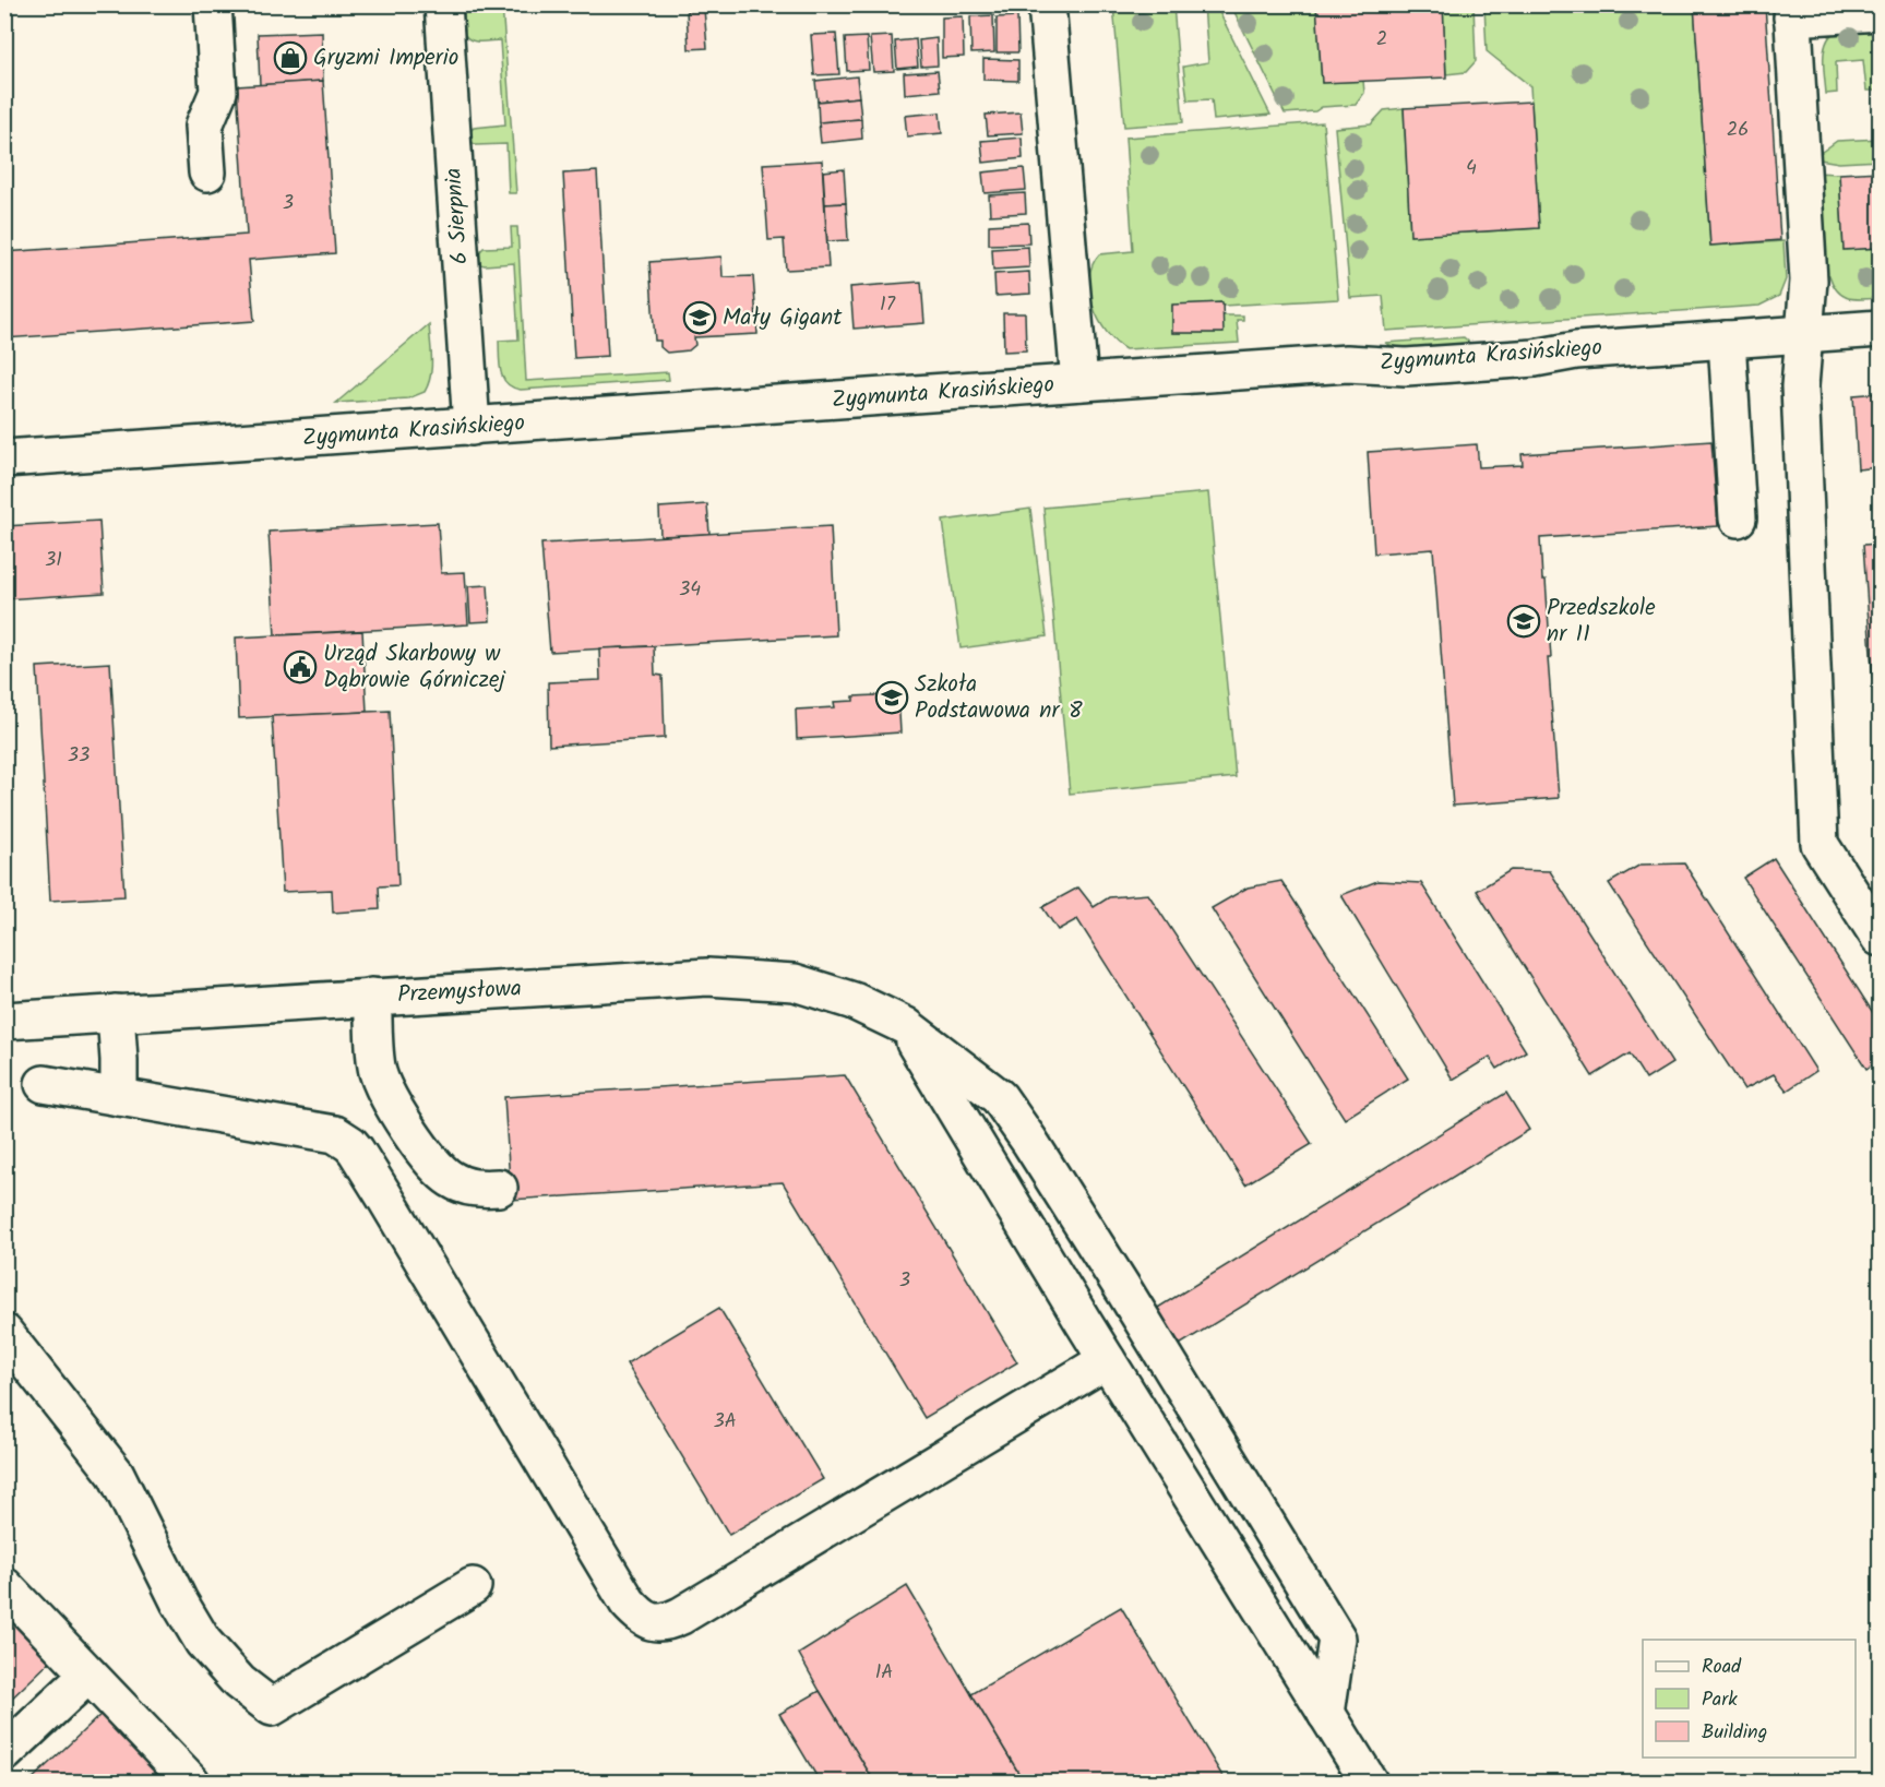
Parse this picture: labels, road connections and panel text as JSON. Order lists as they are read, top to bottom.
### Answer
{
  "streets": {
    "street": ["6 Sierpnia", "Zygmunta Krasińskiego", "Przemysłowa"]
  },
  "crossings": [
    ["6 Sierpnia", "Zygmunta Krasińskiego"]
  ],
  "places": {
    "shop": ["Gryzmi Imperio"],
    "school or university": ["Mały Gigant", "Przedszkole nr 11", "Szkoła Podstawowa nr 8"],
    "public building": ["Urząd Skarbowy w Dąbrowie Górniczej"]
  },
  "house_numbers": [
    "2",
    "26",
    "4",
    "3",
    "17",
    "31",
    "34",
    "33",
    "3",
    "3A",
    "1A"
  ],
  "legend": ["Road", "Park", "Building"]
}
